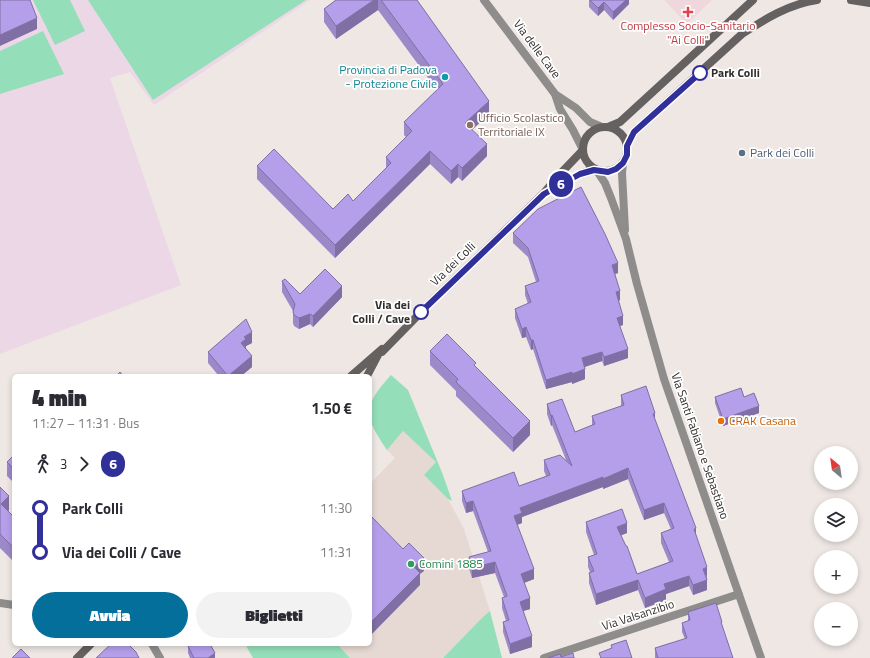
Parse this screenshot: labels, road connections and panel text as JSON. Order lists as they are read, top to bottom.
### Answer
{
  "streets": {
    "main road": ["Via dei Colli"],
    "street": ["Via delle Cave", "Via Santi Fabiano e Sebastiano", "Via Valsanzibio"]
  },
  "crossings": [
    ["Via delle Cave", "Via dei Colli"],
    ["Via delle Cave", "Via Santi Fabiano e Sebastiano"],
    ["Via dei Colli", "Via Santi Fabiano e Sebastiano"],
    ["Via Santi Fabiano e Sebastiano", "Via Valsanzibio"]
  ],
  "places": {
    "health": ["Complesso Socio-Sanitario \"Ai Colli\""],
    "other": [
      "Park Colli",
      "Provincia di Padova - Protezione Civile",
      "Ufficio Scolastico Territoriale IX",
      "Park dei Colli",
      "Via dei Colli / Cave",
      "CRAK Casana",
      "Comini 1885"
    ]
  },
  "lines": ["bus line 6"],
  "north": "top left",
  "page": {
    "on_map": "6",
    "heading": ["4 min", "11:27 – 11:31 · Bus", "1.50 €"],
    "legs": ["3", "6"],
    "map_buttons": ["+", "−"],
    "list": [
      {
        "name": "Park Colli",
        "value": "11:30"
      },
      {
        "name": "Via dei Colli / Cave",
        "value": "11:31"
      }
    ],
    "buttons": ["Avvia", "Biglietti"]
  }
}
